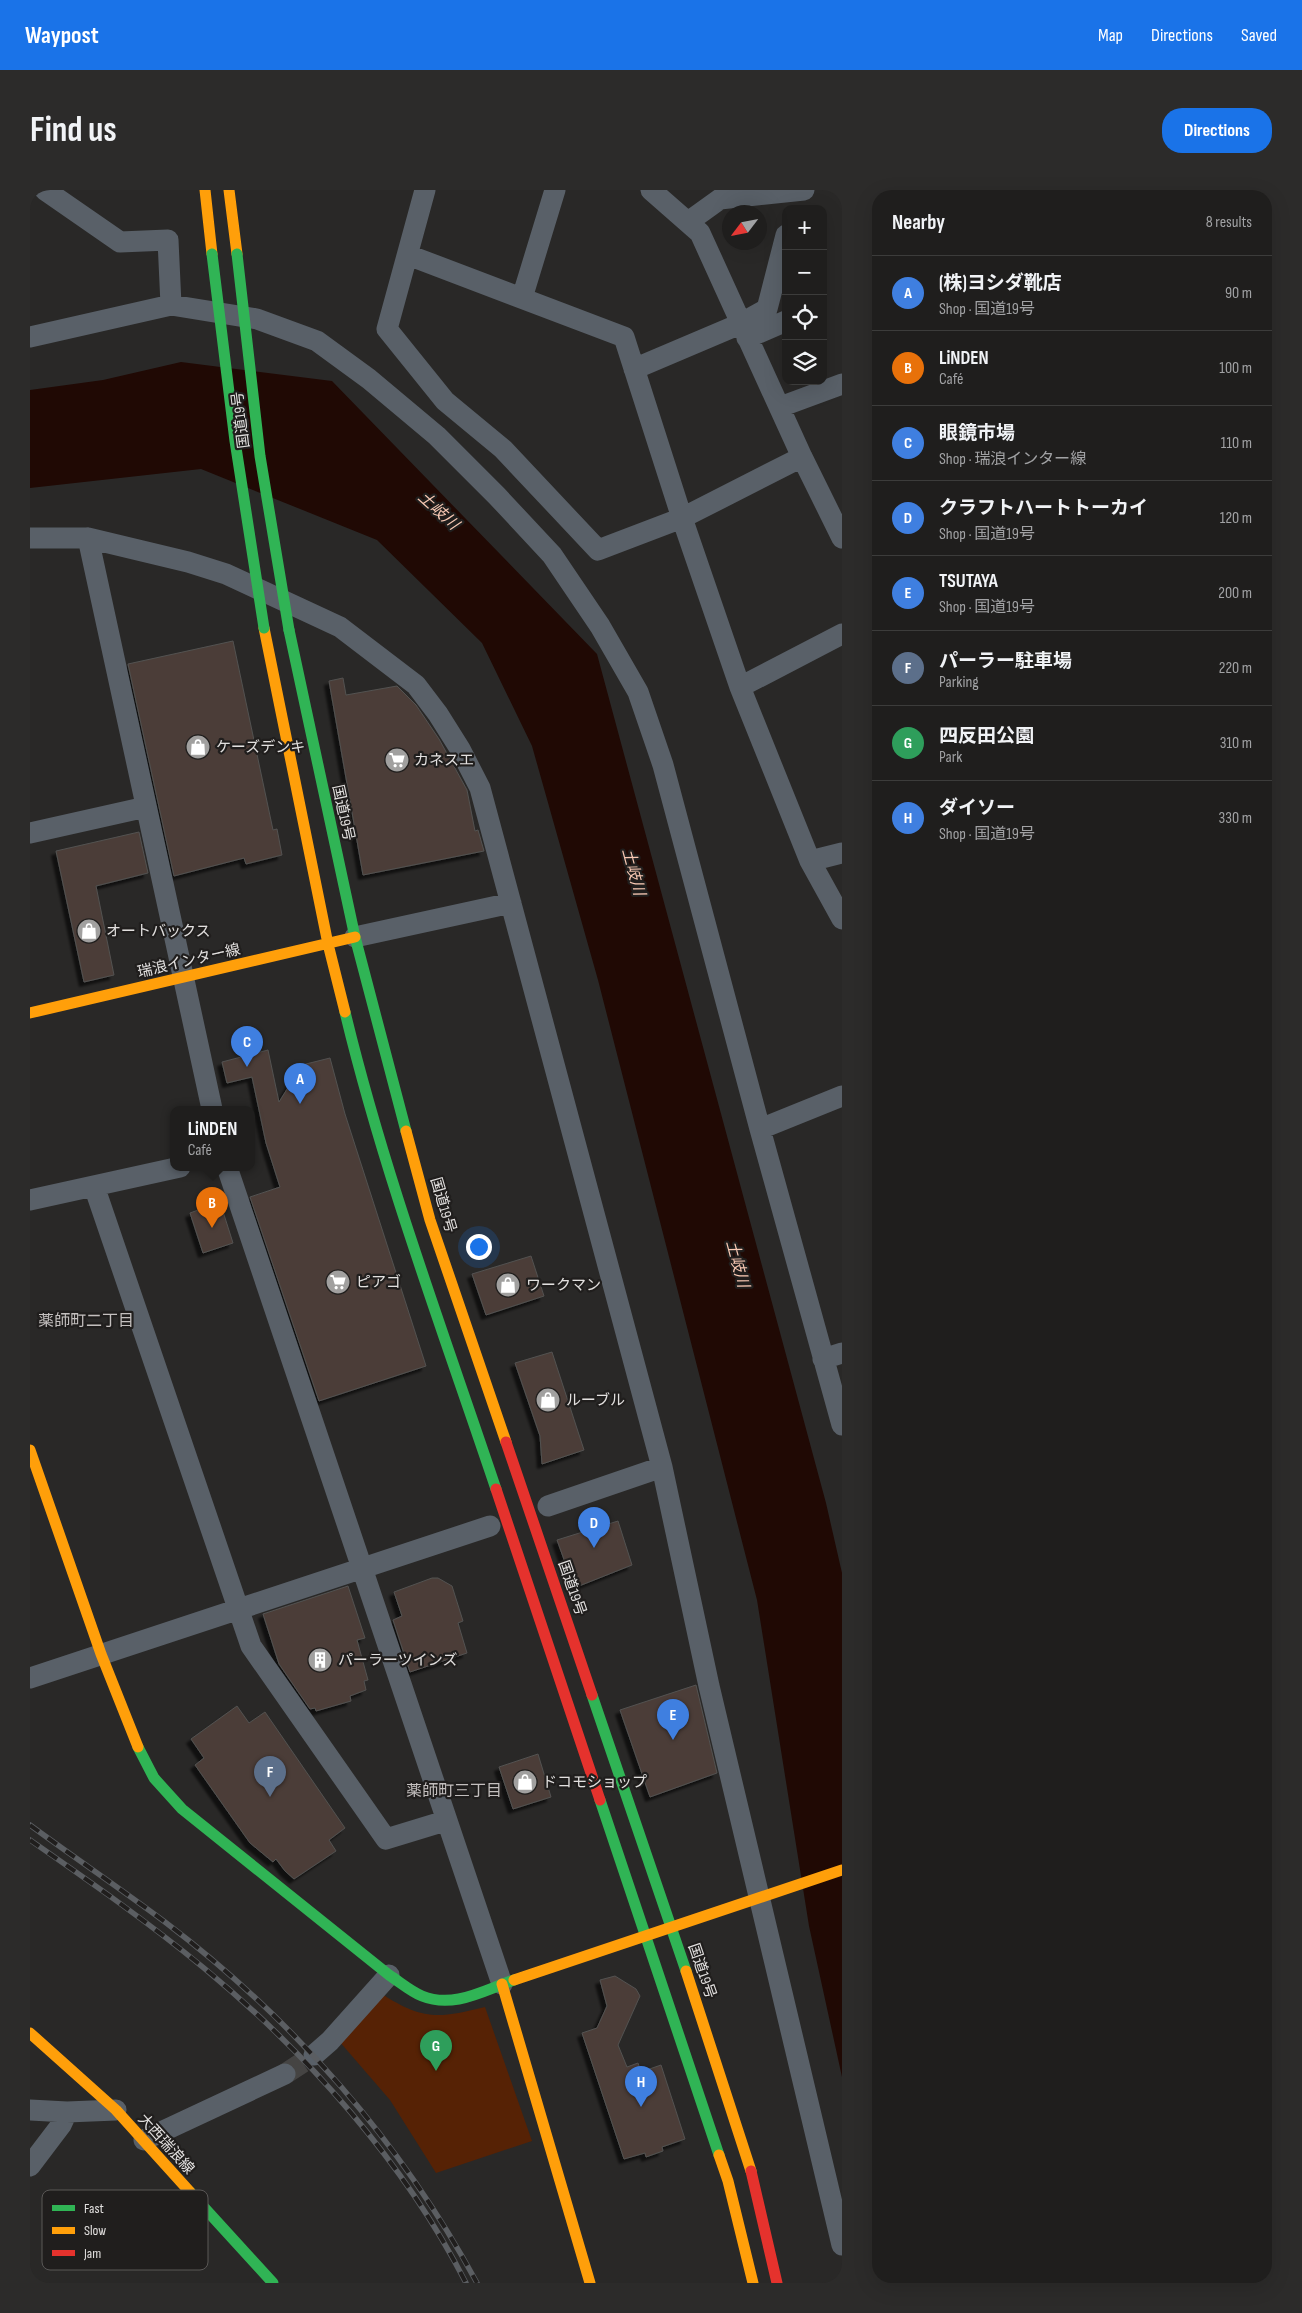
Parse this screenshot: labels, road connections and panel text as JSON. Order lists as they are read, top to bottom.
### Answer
{
  "streets": {
    "main road": ["国道19号", "瑞浪インター線", "大西瑞浪線"]
  },
  "crossings": [
    ["国道19号", "瑞浪インター線"]
  ],
  "districts": ["薬師町二丁目", "薬師町三丁目"],
  "water": ["土岐川"],
  "places": {
    "shop": [
      "ケーズデンキ",
      "オートバックス",
      "ワークマン",
      "ルーブル",
      "ドコモショップ"
    ],
    "supermarket": ["カネスエ", "ピアゴ"],
    "building": ["パーラーツインズ"]
  },
  "legend": ["Fast", "Slow", "Jam"],
  "north": "bottom left",
  "page": {
    "header": "Waypost",
    "nav": ["Map", "Directions", "Saved"],
    "buttons": "Directions",
    "title": "Find us",
    "heading": ["Nearby", "8 results"],
    "map_buttons": ["+", "−"],
    "list": [
      {
        "mark": "A",
        "name": "(株)ヨシダ靴店",
        "note": "Shop · 国道19号",
        "value": "90 m"
      },
      {
        "mark": "B",
        "name": "LiNDEN",
        "note": "Café",
        "value": "100 m"
      },
      {
        "mark": "C",
        "name": "眼鏡市場",
        "note": "Shop · 瑞浪インター線",
        "value": "110 m"
      },
      {
        "mark": "D",
        "name": "クラフトハートトーカイ",
        "note": "Shop · 国道19号",
        "value": "120 m"
      },
      {
        "mark": "E",
        "name": "TSUTAYA",
        "note": "Shop · 国道19号",
        "value": "200 m"
      },
      {
        "mark": "F",
        "name": "パーラー駐車場",
        "note": "Parking",
        "value": "220 m"
      },
      {
        "mark": "G",
        "name": "四反田公園",
        "note": "Park",
        "value": "310 m"
      },
      {
        "mark": "H",
        "name": "ダイソー",
        "note": "Shop · 国道19号",
        "value": "330 m"
      }
    ],
    "pins": [
      "C",
      "A",
      "B",
      "D",
      "E",
      "F",
      "G",
      "H"
    ],
    "popup": ["LiNDEN", "Café"]
  }
}
